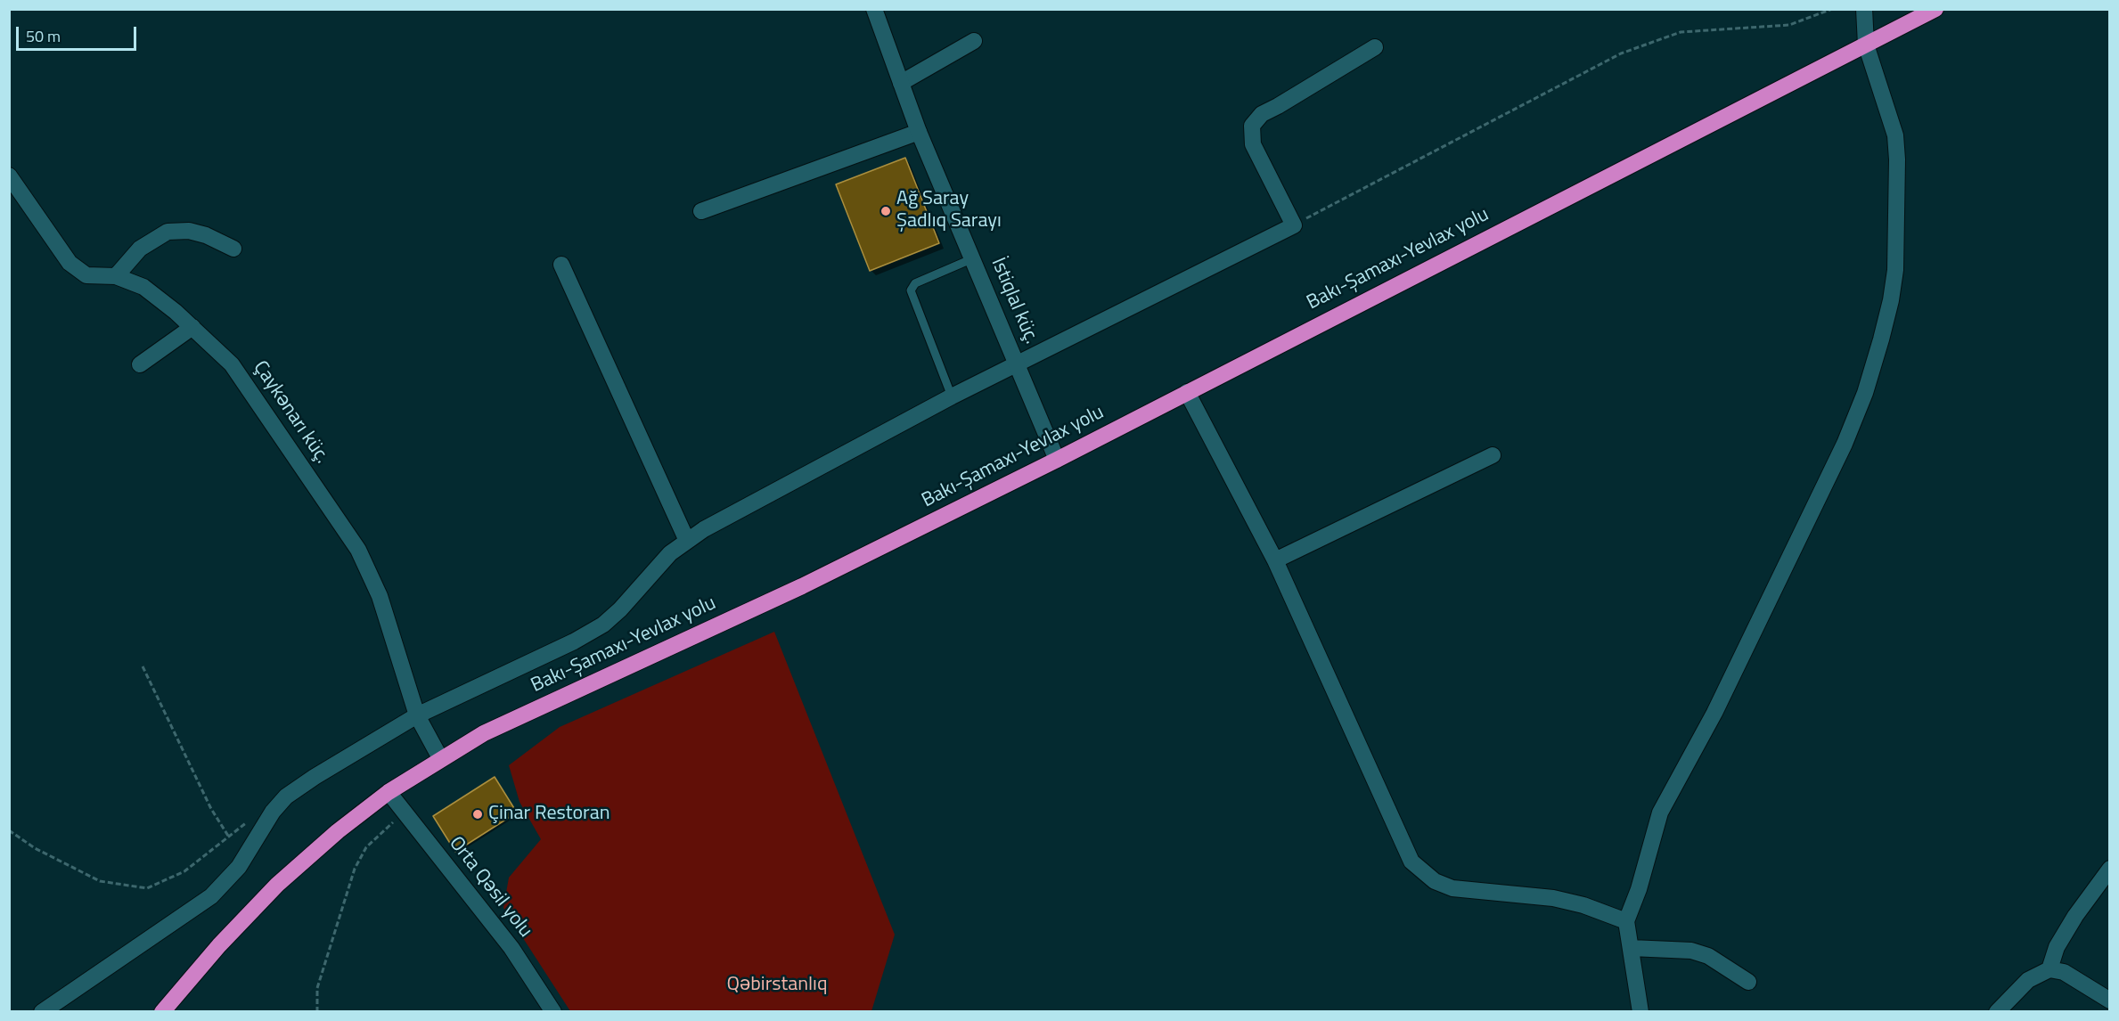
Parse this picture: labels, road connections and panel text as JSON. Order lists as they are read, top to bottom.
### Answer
{
  "streets": {
    "highway": ["Bakı-Şamaxı-Yevlax yolu"],
    "street": ["İstiqlal küç.", "Çaykənarı küç.", "Orta Qəsil yolu"]
  },
  "crossings": [
    ["Bakı-Şamaxı-Yevlax yolu", "İstiqlal küç."],
    ["Bakı-Şamaxı-Yevlax yolu", "Çaykənarı küç."],
    ["Bakı-Şamaxı-Yevlax yolu", "Orta Qəsil yolu"]
  ],
  "parks": ["Qəbirstanlıq"],
  "places": ["Ağ Saray Şadlıq Sarayı", "Çinar Restoran"],
  "scale_bar": "50 m"
}
